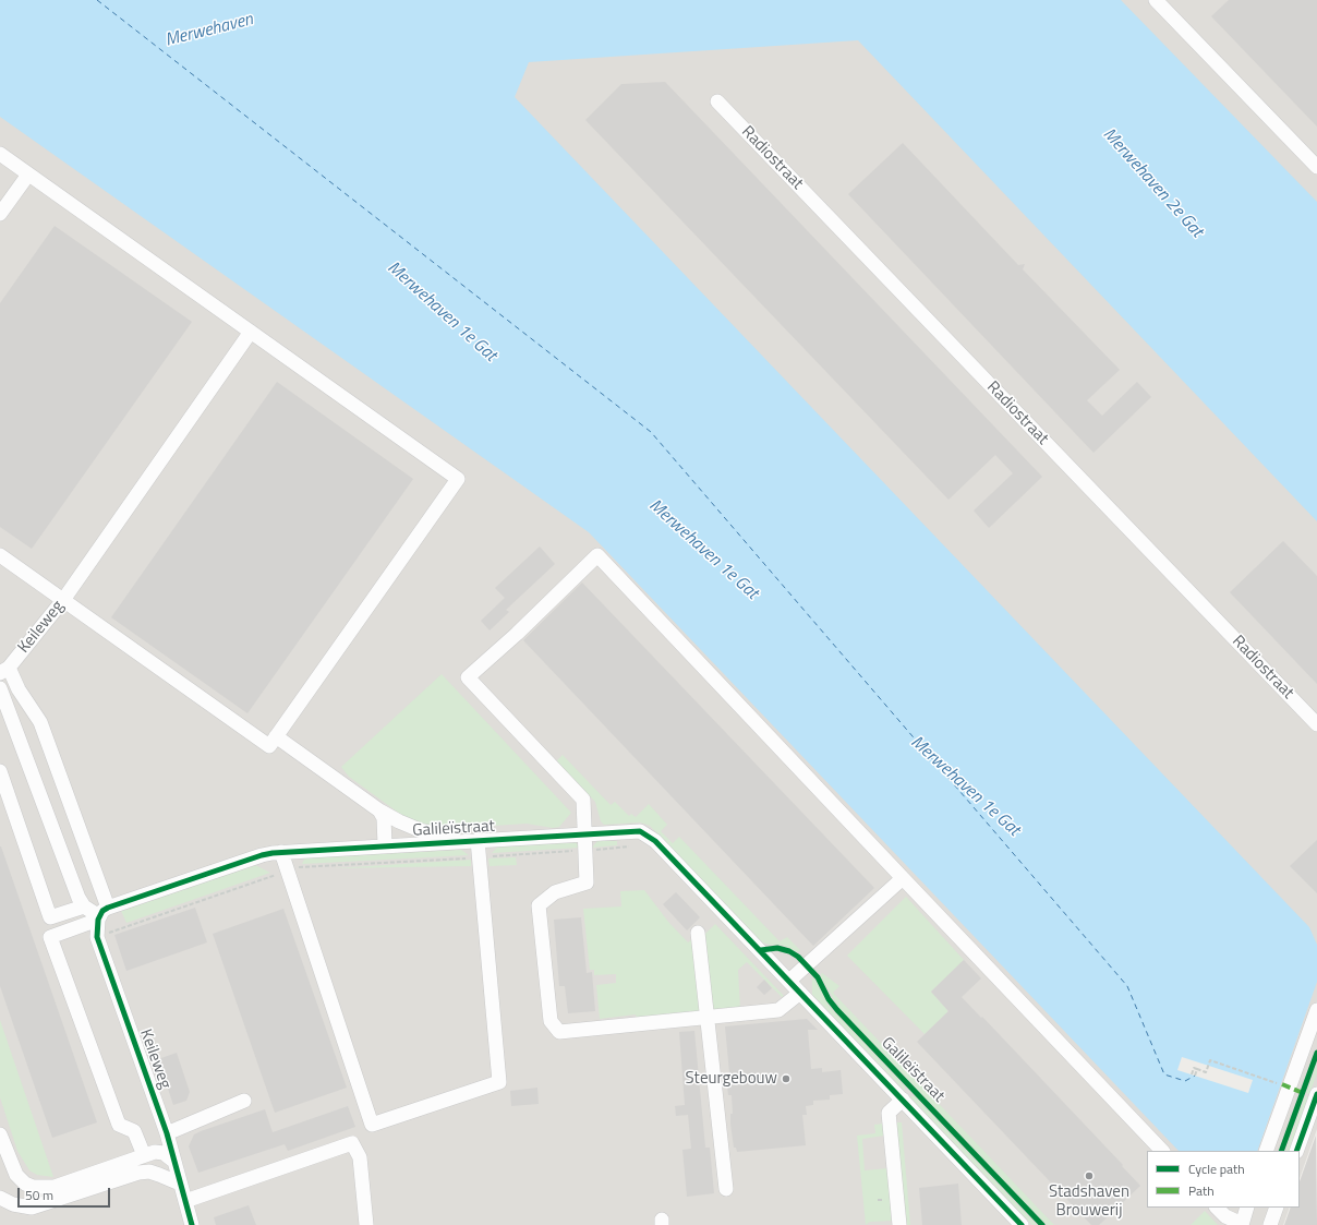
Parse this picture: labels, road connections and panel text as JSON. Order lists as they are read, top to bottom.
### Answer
{
  "streets": {
    "street": ["Radiostraat", "Keileweg", "Galileïstraat"]
  },
  "crossings": [
    ["Keileweg", "Galileïstraat"]
  ],
  "water": ["Merwehaven", "Merwehaven 2e Gat", "Merwehaven 1e Gat"],
  "places": ["Steurgebouw", "Stadshaven Brouwerij"],
  "legend": ["Cycle path", "Path"],
  "scale_bar": "50 m"
}
